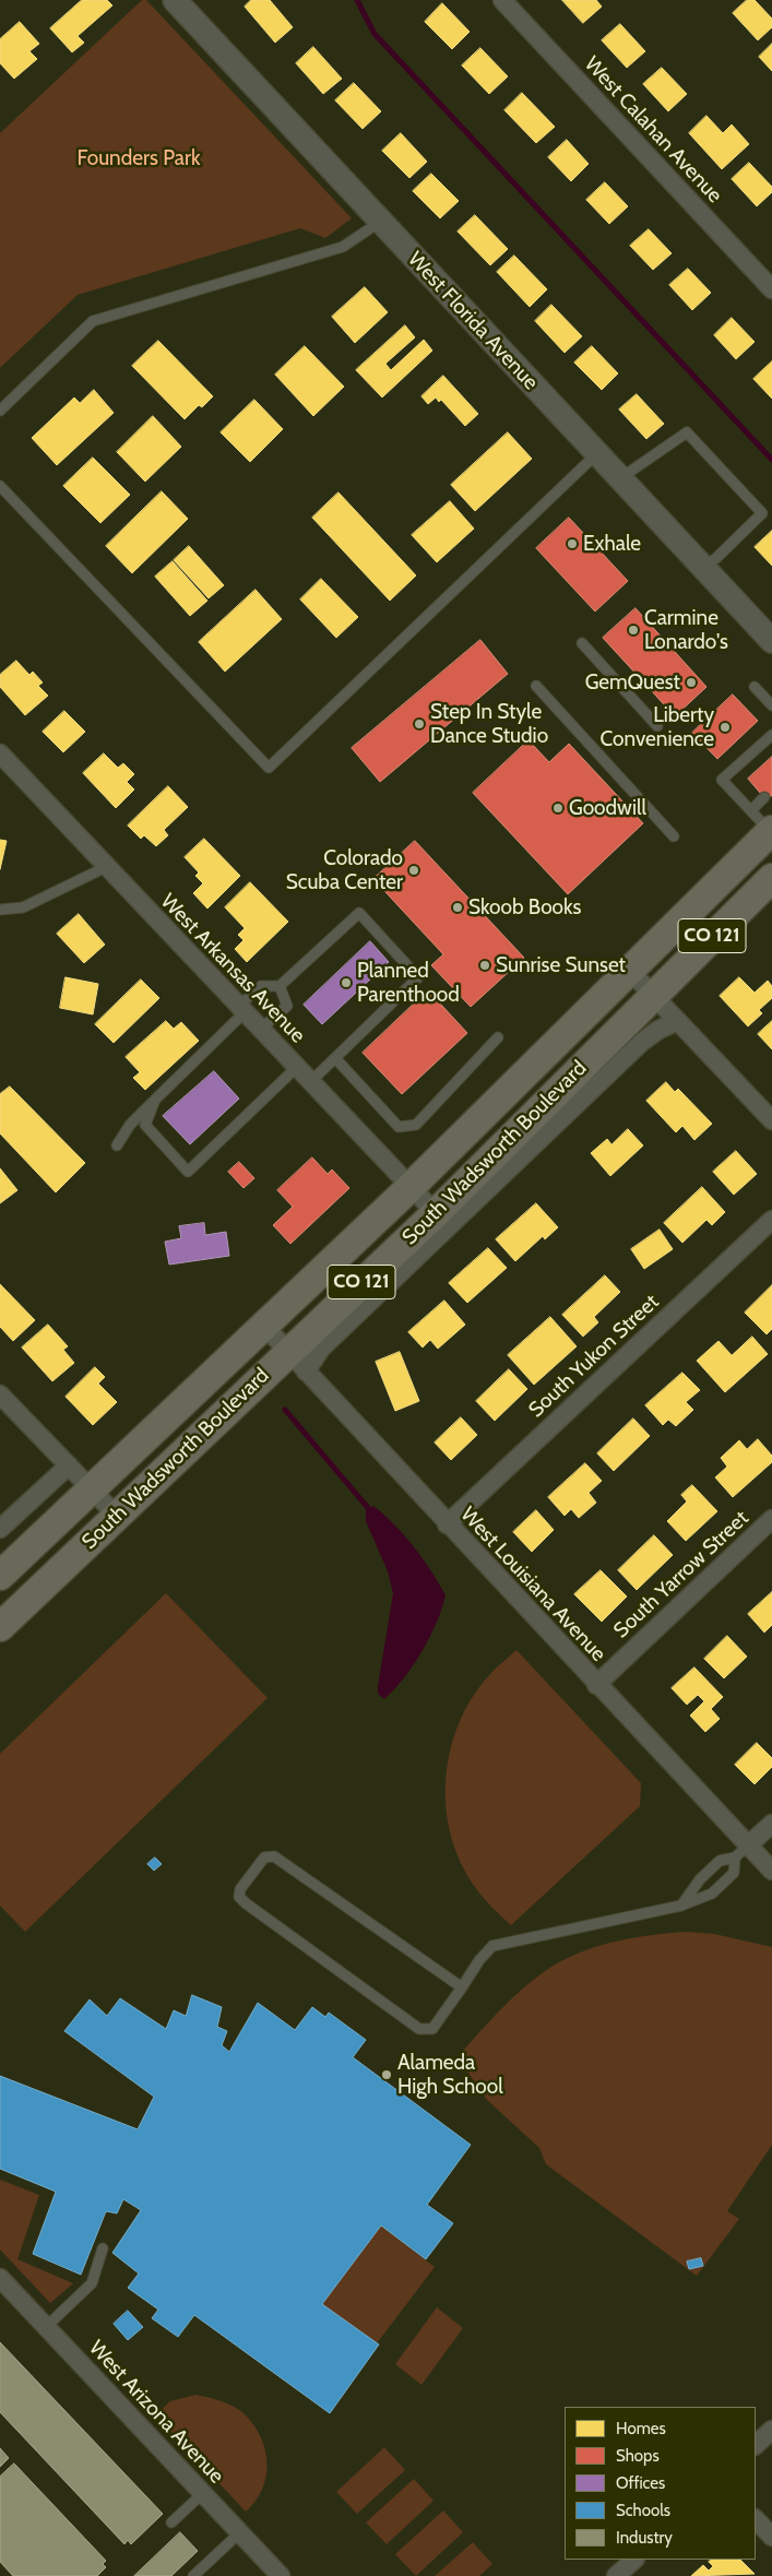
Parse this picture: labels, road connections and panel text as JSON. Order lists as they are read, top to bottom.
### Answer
{
  "streets": {
    "main road": ["CO 121", "South Wadsworth Boulevard"],
    "street": [
      "West Calahan Avenue",
      "West Florida Avenue",
      "West Arkansas Avenue",
      "South Yukon Street",
      "South Yarrow Street",
      "West Louisiana Avenue",
      "West Arizona Avenue"
    ]
  },
  "crossings": [
    ["West Arkansas Avenue", "South Wadsworth Boulevard"],
    ["South Wadsworth Boulevard", "West Louisiana Avenue"],
    ["South Yukon Street", "West Louisiana Avenue"],
    ["South Yarrow Street", "West Louisiana Avenue"]
  ],
  "parks": ["Founders Park"],
  "places": [
    "Exhale",
    "Carmine Lonardo's",
    "GemQuest",
    "Step In Style Dance Studio",
    "Liberty Convenience",
    "Goodwill",
    "Colorado Scuba Center",
    "Skoob Books",
    "Sunrise Sunset",
    "Planned Parenthood",
    "Alameda High School"
  ],
  "legend": [
    "Homes",
    "Shops",
    "Offices",
    "Schools",
    "Industry"
  ]
}
